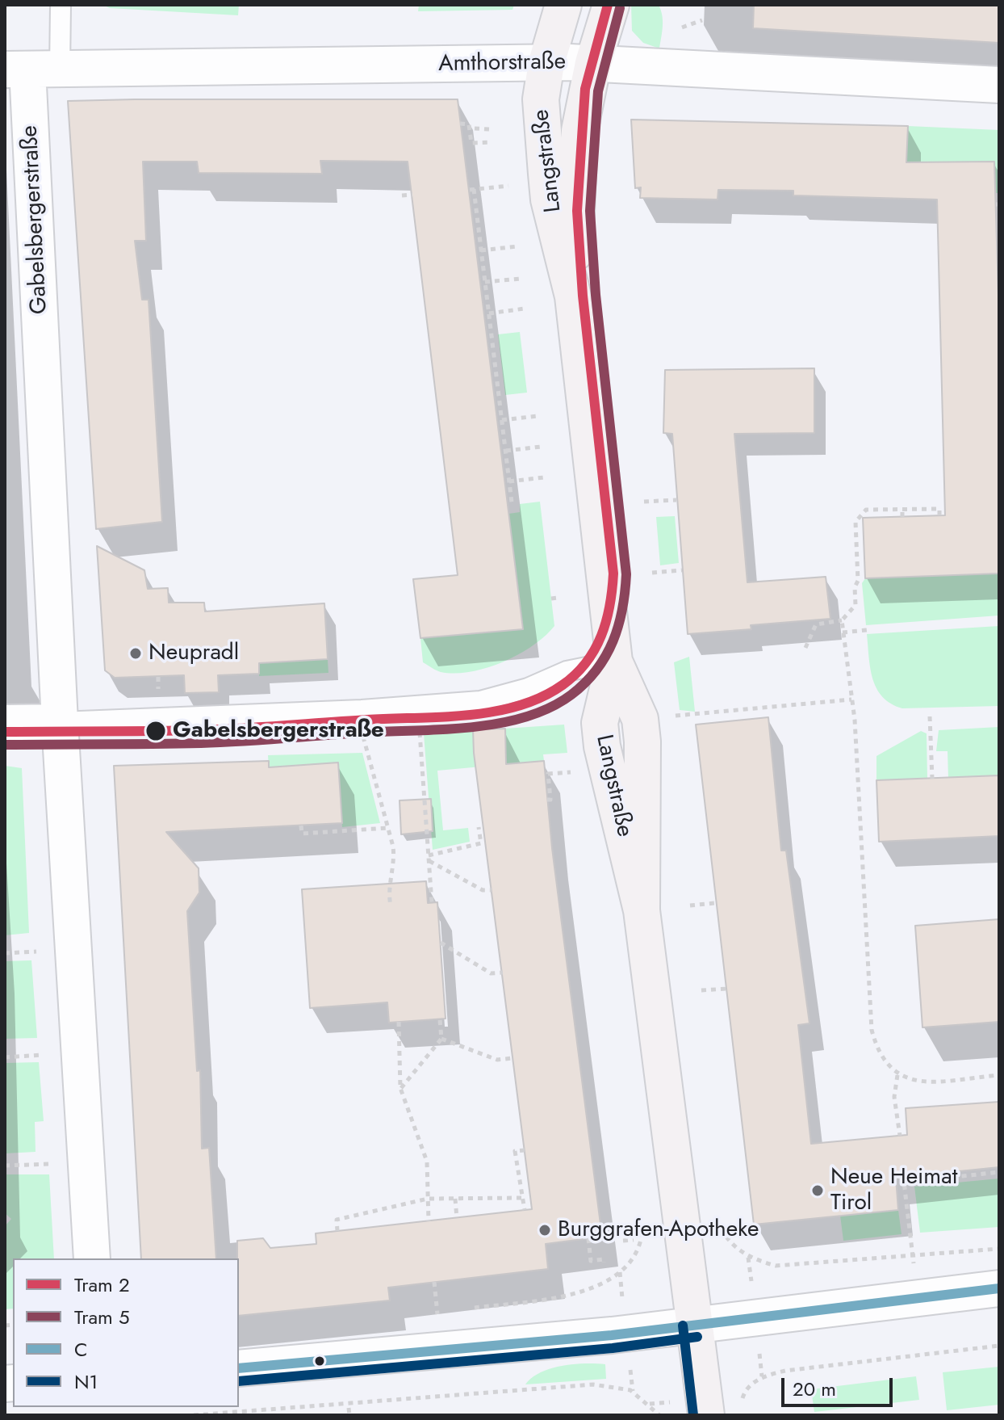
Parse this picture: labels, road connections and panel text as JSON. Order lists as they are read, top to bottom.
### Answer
{
  "streets": {
    "street": ["Amthorstraße", "Langstraße", "Gabelsbergerstraße"]
  },
  "crossings": [
    ["Amthorstraße", "Langstraße"],
    ["Amthorstraße", "Gabelsbergerstraße"]
  ],
  "places": [
    "Neupradl",
    "Gabelsbergerstraße",
    "Neue Heimat Tirol",
    "Burggrafen-Apotheke"
  ],
  "lines": [
    "tram line 2",
    "tram line 5",
    "transit line C",
    "transit line N1"
  ],
  "legend": [
    "Tram 2",
    "Tram 5",
    "C",
    "N1"
  ],
  "scale_bar": "20 m"
}
